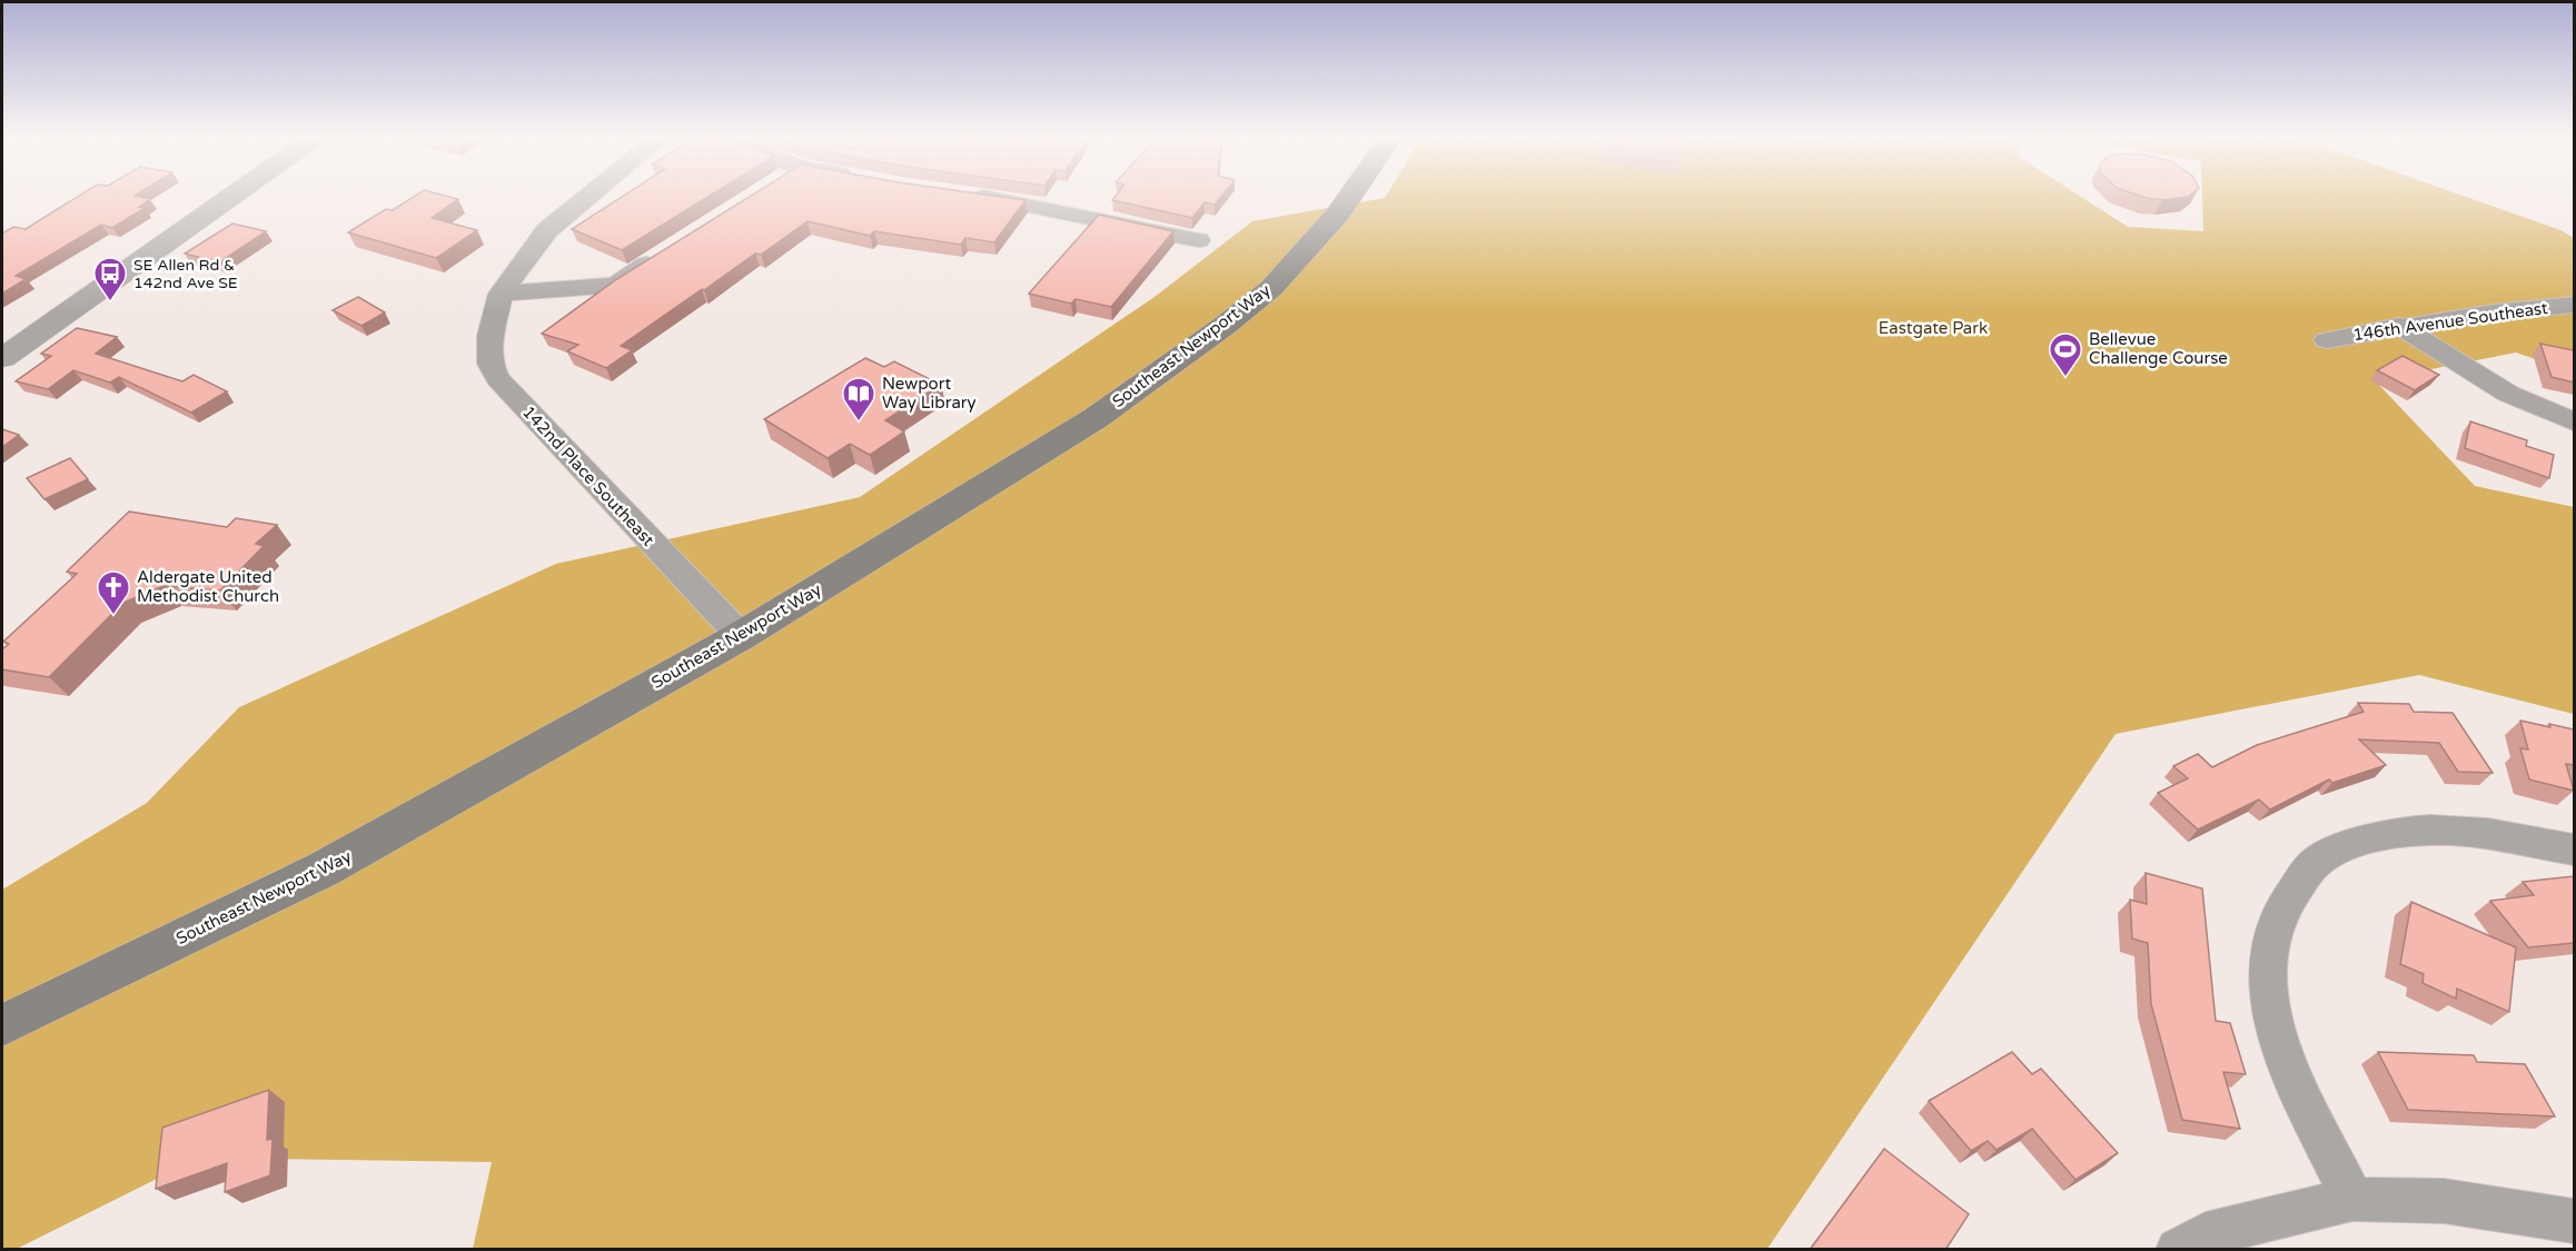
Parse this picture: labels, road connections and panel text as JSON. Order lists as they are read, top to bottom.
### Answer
{
  "streets": {
    "main road": ["Southeast Newport Way"],
    "street": ["146th Avenue Southeast", "142nd Place Southeast"]
  },
  "crossings": [
    ["Southeast Newport Way", "142nd Place Southeast"]
  ],
  "parks": ["Eastgate Park"],
  "places": {
    "bus stop": ["SE Allen Rd & 142nd Ave SE"],
    "sports": ["Bellevue Challenge Course"],
    "library": ["Newport Way Library"],
    "church": ["Aldergate United Methodist Church"]
  }
}
